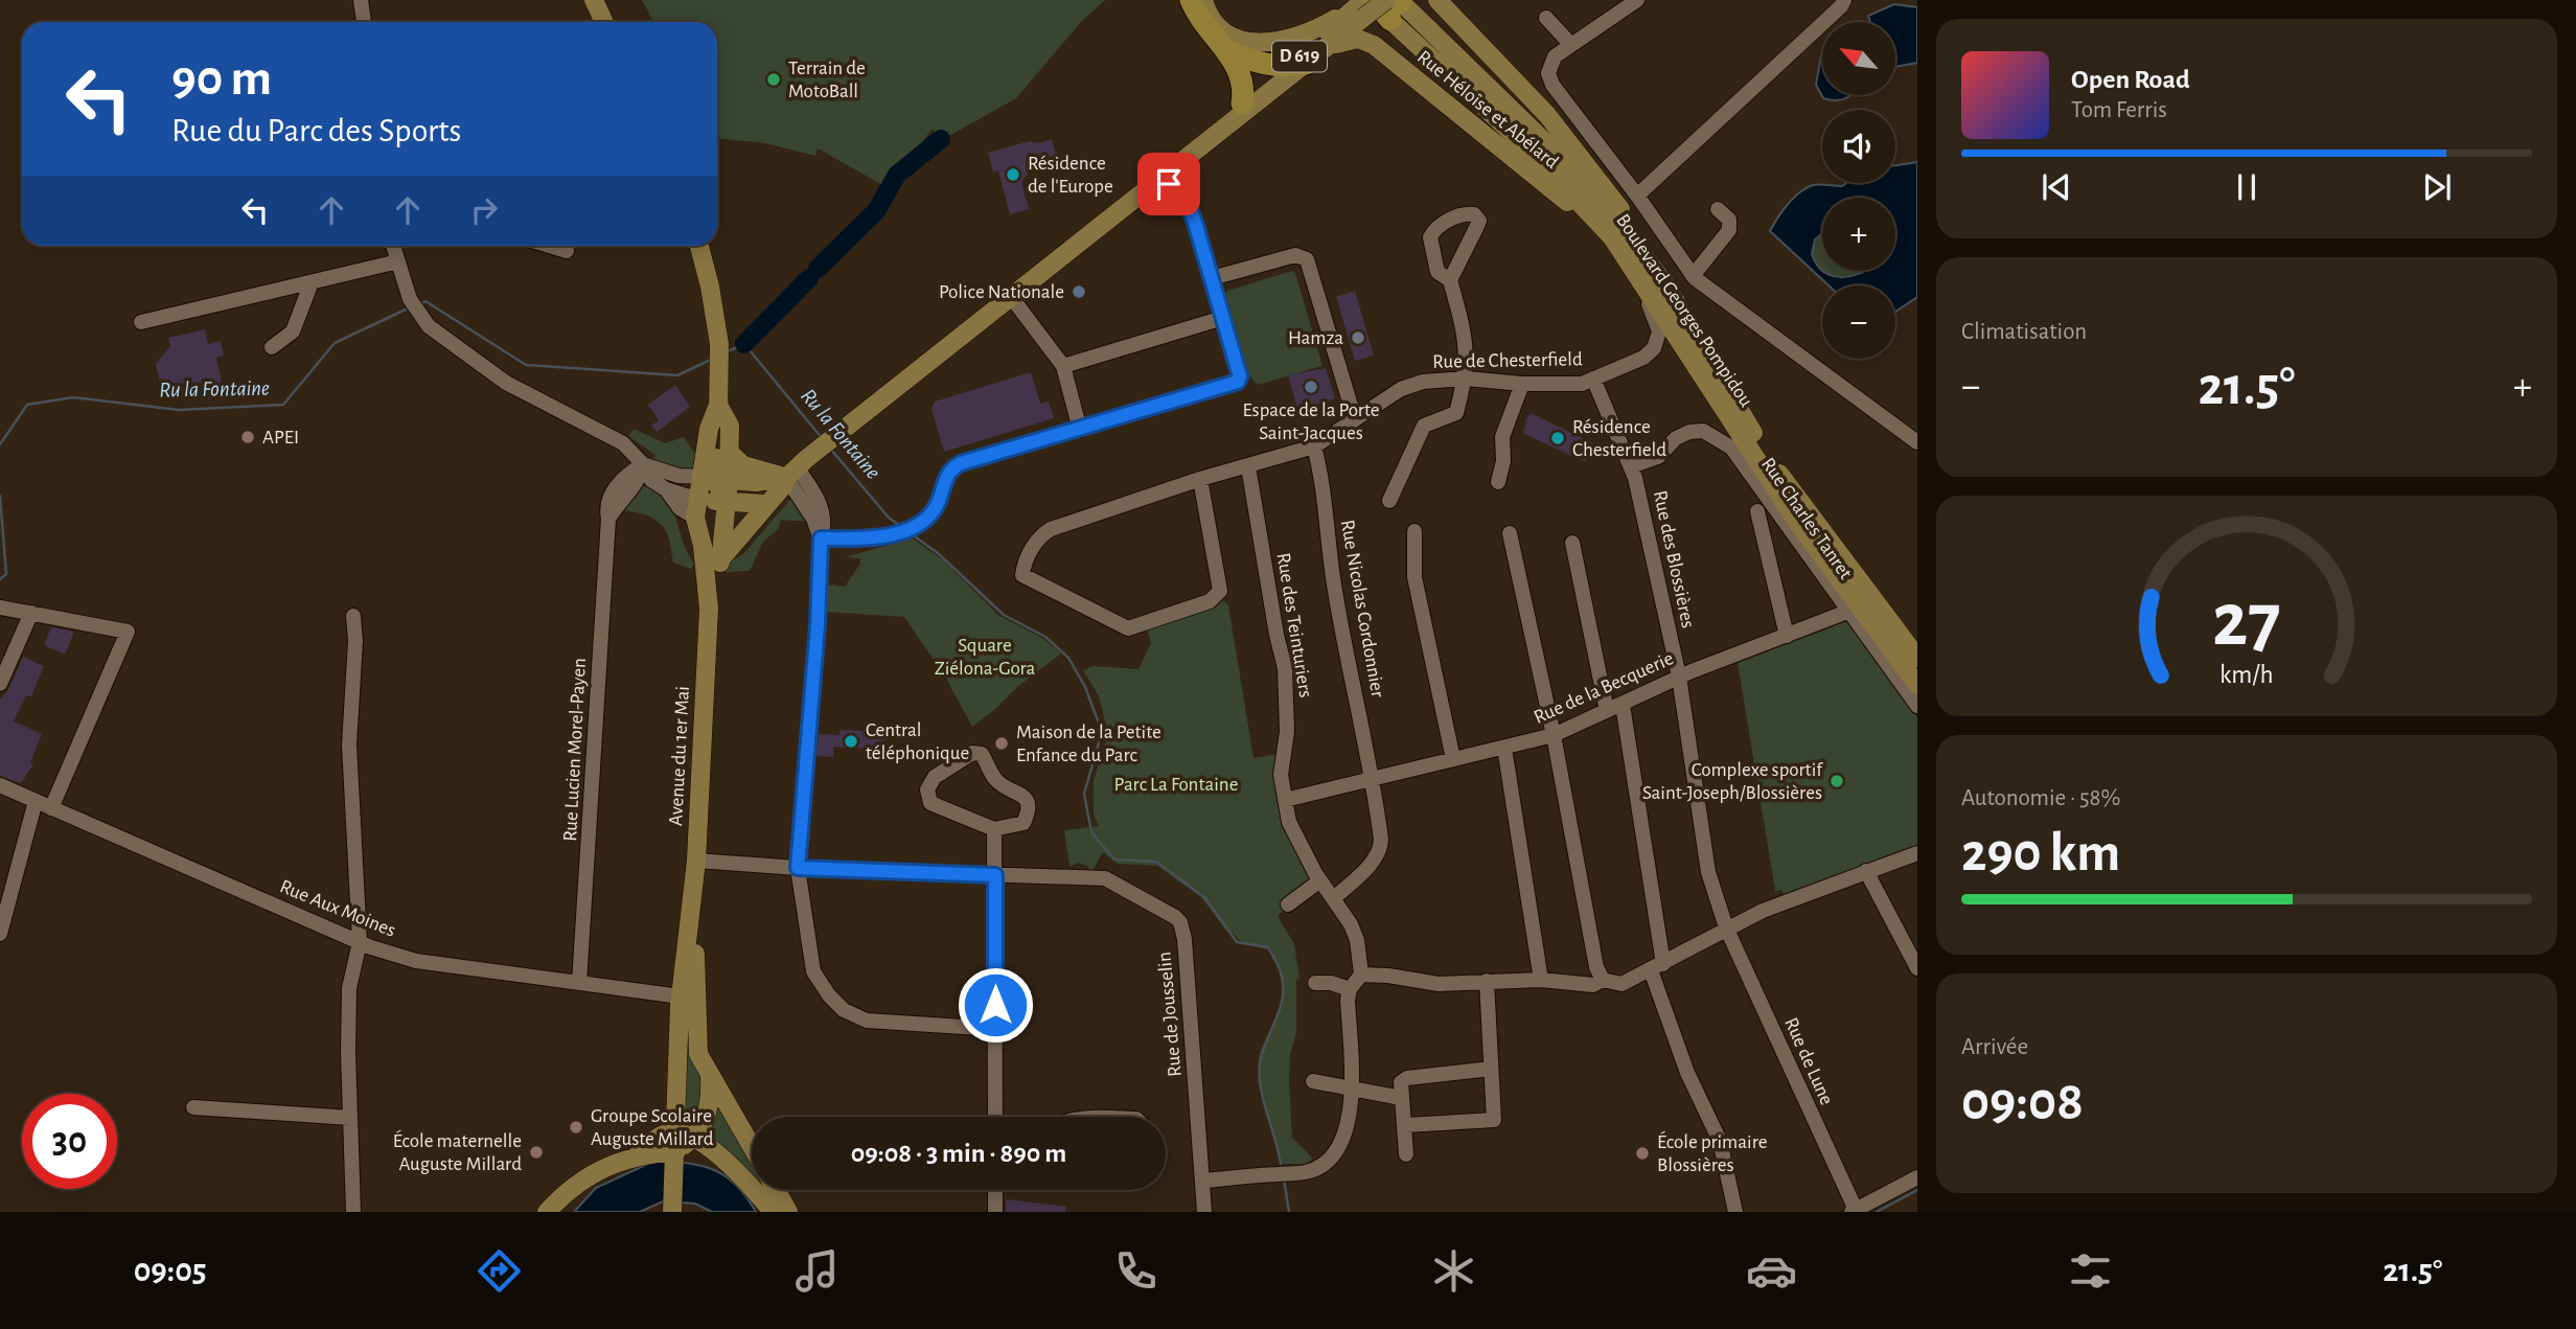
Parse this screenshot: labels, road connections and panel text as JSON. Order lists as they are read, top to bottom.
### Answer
{
  "streets": {
    "main road": [
      "D 619",
      "Rue Héloïse et Abélard",
      "Boulevard Georges Pompidou",
      "Avenue du 1er Mai"
    ],
    "street": [
      "Rue de Chesterfield",
      "Rue Charles Tanret",
      "Rue des Blossières",
      "Rue Nicolas Cordonnier",
      "Rue des Teinturiers",
      "Rue de la Becquerie",
      "Rue Lucien Morel-Payen",
      "Rue Aux Moines",
      "Rue de Jousselin",
      "Rue de Lune"
    ]
  },
  "crossings": [
    ["D 619", "Rue Héloïse et Abélard"],
    ["Rue Héloïse et Abélard", "Boulevard Georges Pompidou"],
    ["Boulevard Georges Pompidou", "Rue de Chesterfield"],
    ["Rue de Chesterfield", "Rue des Blossières"],
    ["Rue de Chesterfield", "Rue Nicolas Cordonnier"],
    ["Rue de Chesterfield", "Rue des Teinturiers"],
    ["Rue Charles Tanret", "Rue des Blossières"],
    ["Rue Charles Tanret", "Rue de la Becquerie"],
    ["Rue des Blossières", "Rue de la Becquerie"],
    ["Rue des Blossières", "Rue de Lune"],
    ["Rue Nicolas Cordonnier", "Rue des Teinturiers"],
    ["Rue Nicolas Cordonnier", "Rue de la Becquerie"],
    ["Rue des Teinturiers", "Rue de la Becquerie"],
    ["Rue Lucien Morel-Payen", "Rue Aux Moines"],
    ["Avenue du 1er Mai", "Rue Aux Moines"]
  ],
  "water": ["Ru la Fontaine"],
  "parks": ["Square Ziélona-Gora", "Parc La Fontaine"],
  "places": [
    "Terrain de MotoBall",
    "Résidence de l'Europe",
    "Police Nationale",
    "Hamza",
    "Espace de la Porte Saint-Jacques",
    "APEI",
    "Résidence Chesterfield",
    "Central téléphonique",
    "Maison de la Petite Enfance du Parc",
    "Complexe sportif Saint-Joseph/Blossières",
    "Groupe Scolaire Auguste Millard",
    "École maternelle Auguste Millard",
    "École primaire Blossières"
  ],
  "north": "top left",
  "page": {
    "map_buttons": ["+", "−"],
    "turn": ["90 m", "Rue du Parc des Sports"],
    "song": ["Open Road", "Tom Ferris"],
    "tile": [
      "Climatisation",
      ["Autonomie · 58%", "290 km"],
      ["Arrivée", "09:08"]
    ],
    "heat": ["−", "21.5°", "+"],
    "limit": "30",
    "trip": "09:08 · 3 min · 890 m",
    "tabs": ["09:05", "21.5°"],
    "gauge": ["27", "km/h"]
  }
}
